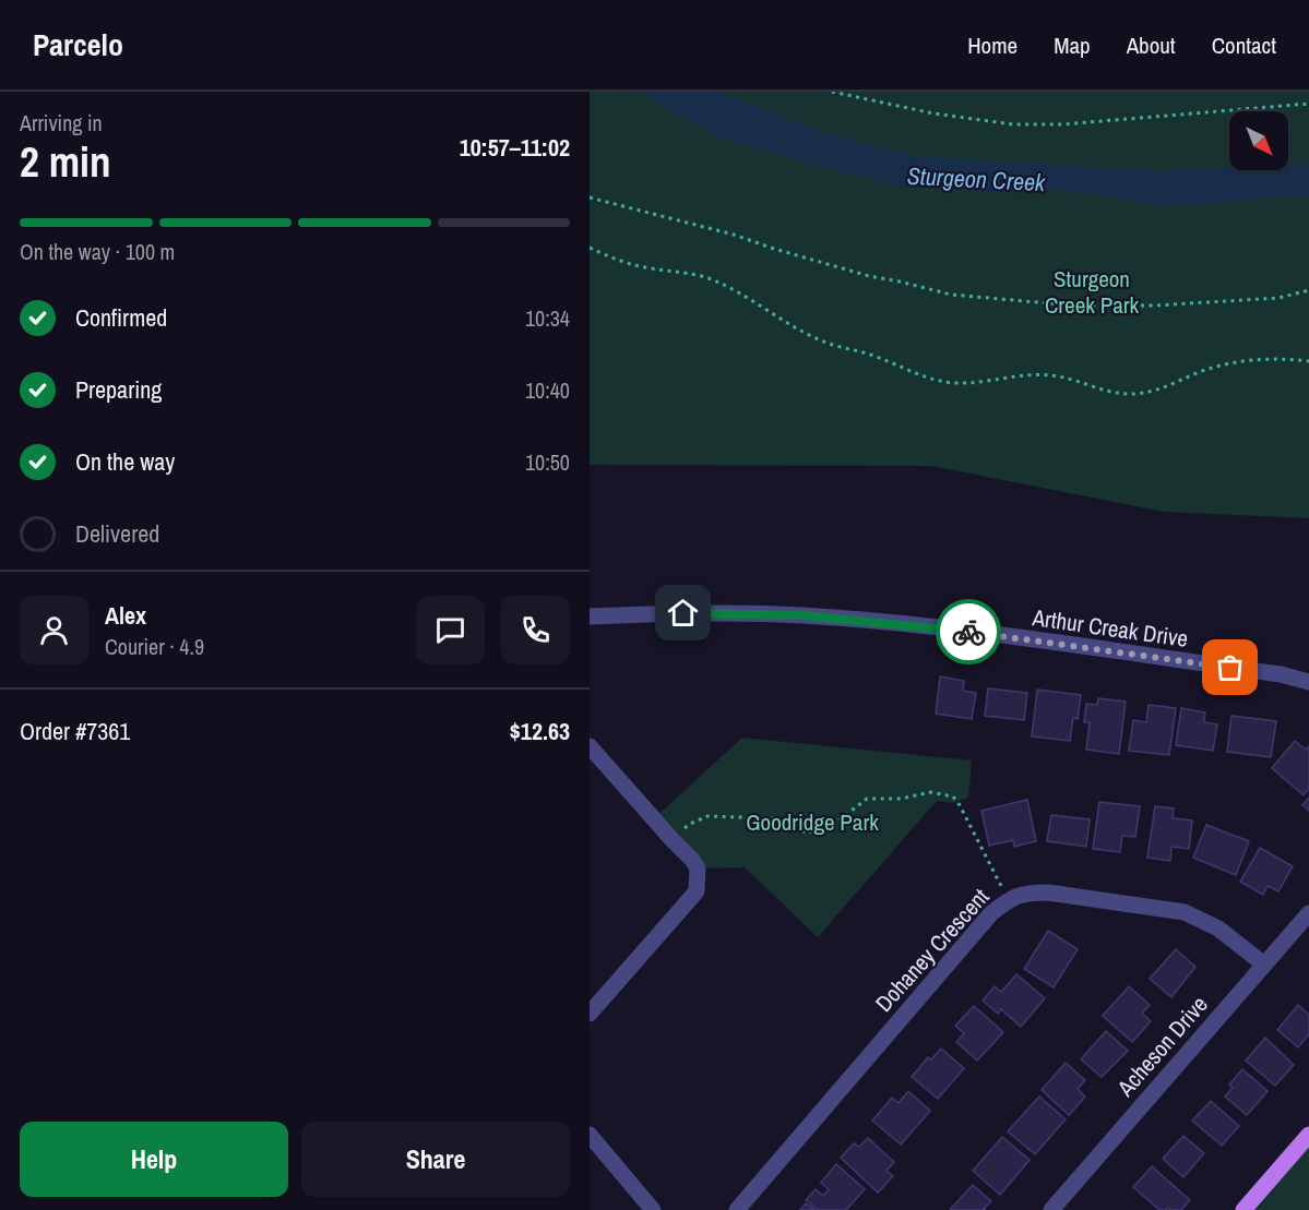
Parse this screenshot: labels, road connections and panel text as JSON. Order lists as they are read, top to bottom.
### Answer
{
  "streets": {
    "street": ["Arthur Creak Drive", "Dohaney Crescent", "Acheson Drive"]
  },
  "crossings": [
    ["Dohaney Crescent", "Acheson Drive"]
  ],
  "water": ["Sturgeon Creek"],
  "parks": ["Sturgeon Creek Park", "Goodridge Park"],
  "north": "bottom right",
  "page": {
    "header": "Parcelo",
    "nav": [
      "Home",
      "Map",
      "About",
      "Contact"
    ],
    "heading": ["2 min", "Arriving in", "10:57–11:02"],
    "panel": [
      "Alex",
      "Courier · 4.9",
      "Order #7361",
      "$12.63"
    ],
    "bar": "On the way · 100 m",
    "list": [
      ["Confirmed", "10:34"],
      ["Preparing", "10:40"],
      ["On the way", "10:50"],
      "Delivered"
    ],
    "buttons": ["Help", "Share"]
  }
}
